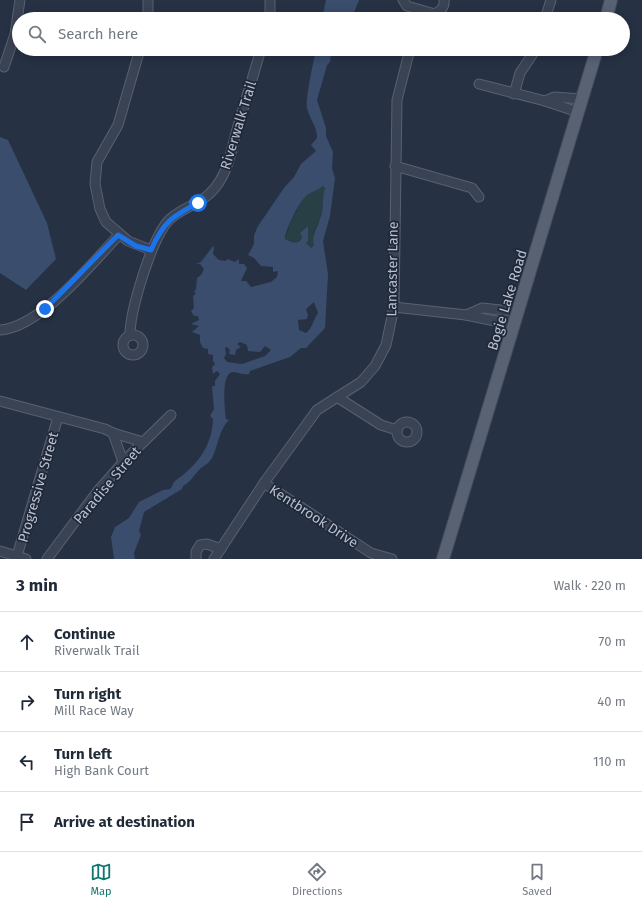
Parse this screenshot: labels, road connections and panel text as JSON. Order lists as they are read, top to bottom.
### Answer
{
  "streets": {
    "main road": ["Bogie Lake Road"],
    "street": [
      "Riverwalk Trail",
      "Lancaster Lane",
      "Paradise Street",
      "Progressive Street",
      "Kentbrook Drive"
    ]
  },
  "crossings": [
    ["Lancaster Lane", "Kentbrook Drive"]
  ],
  "page": {
    "search": "Search here",
    "heading": ["3 min", "Walk · 220 m"],
    "list": [
      ["Continue", "Riverwalk Trail", "70 m"],
      ["Turn right", "Mill Race Way", "40 m"],
      ["Turn left", "High Bank Court", "110 m"],
      "Arrive at destination"
    ],
    "nav": ["Map", "Directions", "Saved"]
  }
}
